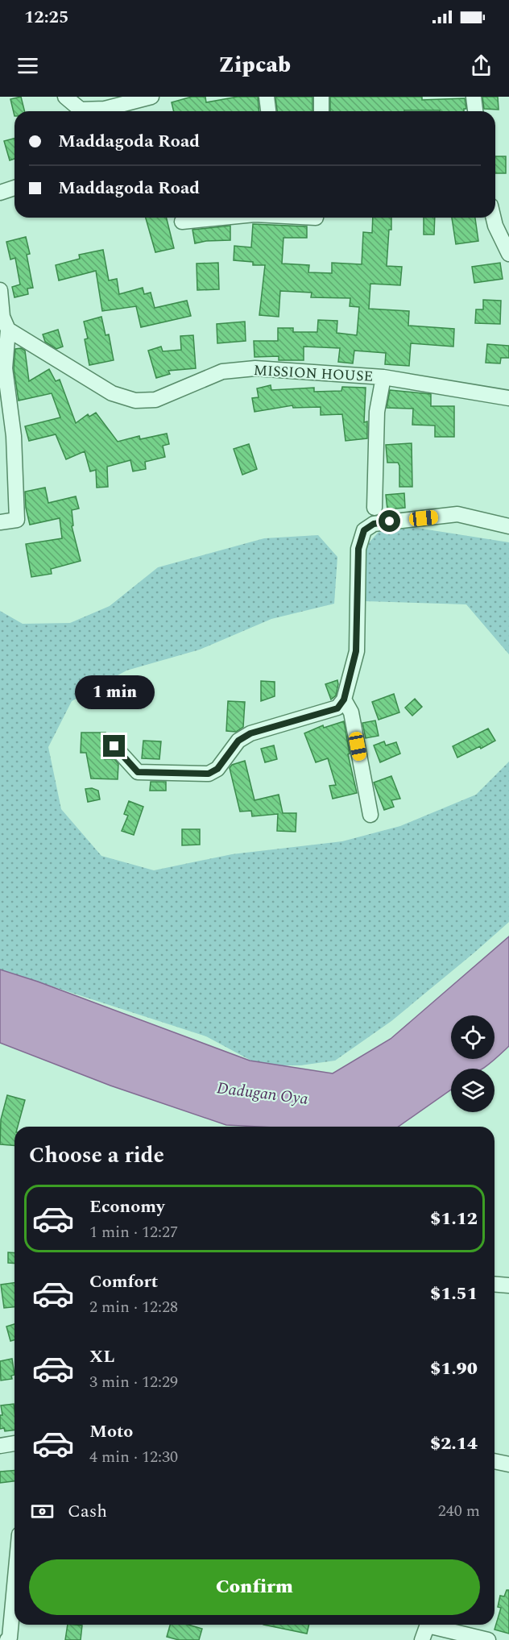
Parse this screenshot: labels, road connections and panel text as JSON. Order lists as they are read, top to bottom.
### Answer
{
  "streets": {
    "street": ["MISSION HOUSE"]
  },
  "water": ["Dadugan Oya"],
  "page": {
    "status": "12:25",
    "header": "Zipcab",
    "banner": ["Maddagoda Road", "Maddagoda Road"],
    "bubble": "1 min",
    "heading": "Choose a ride",
    "list": [
      {
        "name": "Economy",
        "note": "1 min · 12:27",
        "value": "$1.12"
      },
      {
        "name": "Comfort",
        "note": "2 min · 12:28",
        "value": "$1.51"
      },
      {
        "name": "XL",
        "note": "3 min · 12:29",
        "value": "$1.90"
      },
      {
        "name": "Moto",
        "note": "4 min · 12:30",
        "value": "$2.14"
      }
    ],
    "pay": ["Cash", "240 m"],
    "buttons": "Confirm"
  }
}
